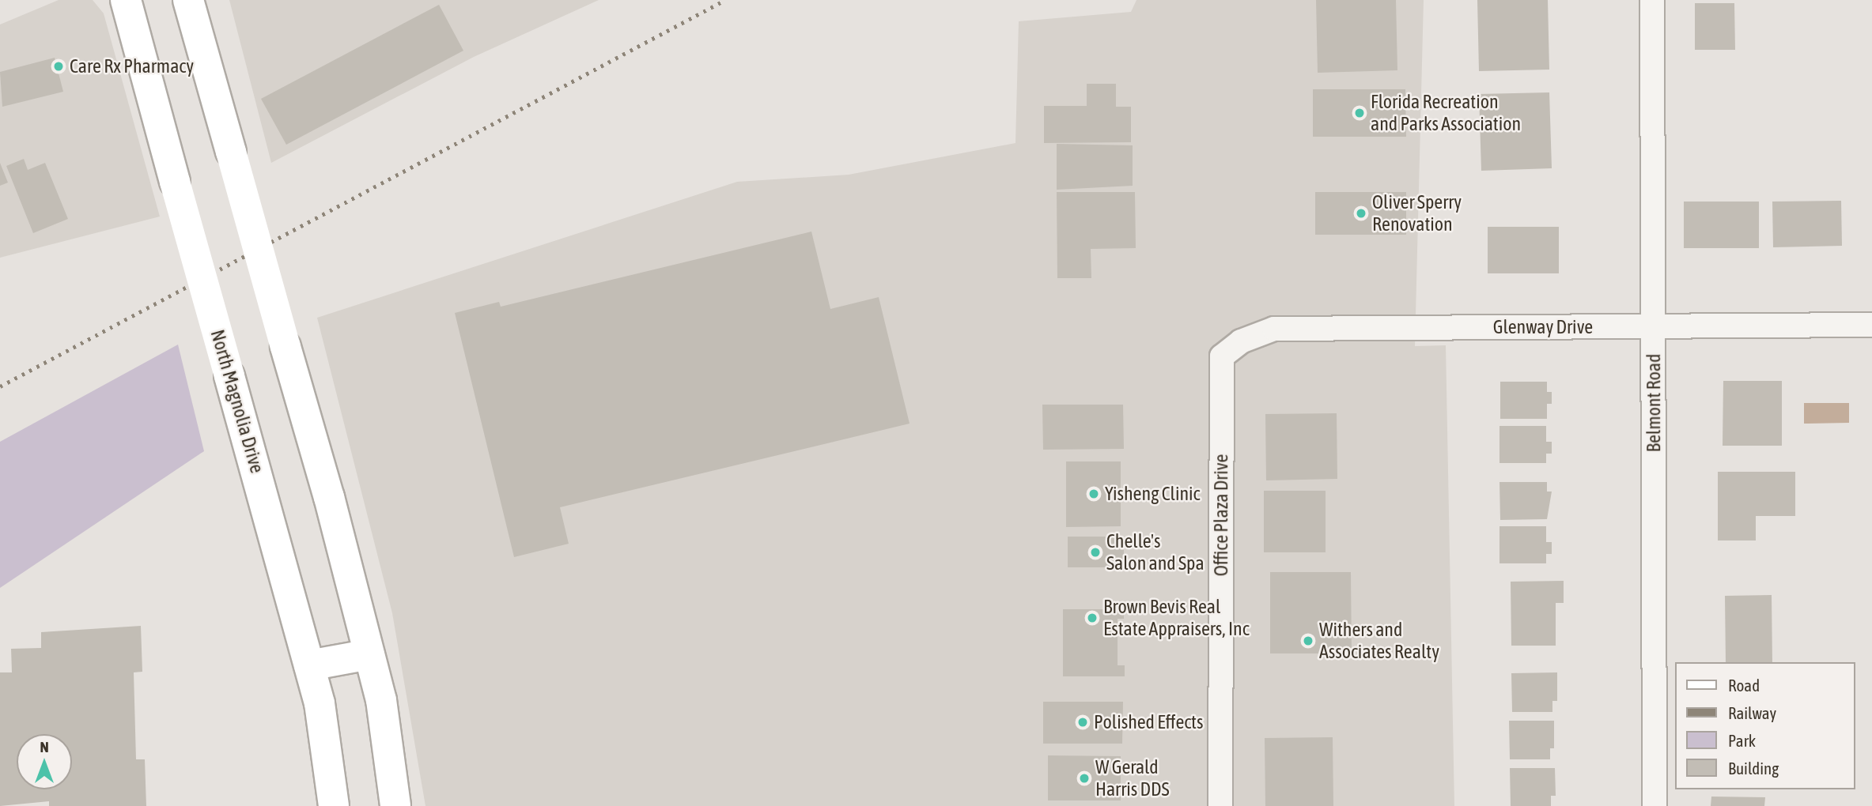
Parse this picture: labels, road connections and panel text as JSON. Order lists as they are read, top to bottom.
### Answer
{
  "streets": {
    "main road": ["North Magnolia Drive"],
    "street": ["Glenway Drive", "Belmont Road", "Office Plaza Drive"]
  },
  "crossings": [
    ["Glenway Drive", "Belmont Road"],
    ["Glenway Drive", "Office Plaza Drive"]
  ],
  "places": [
    "Care Rx Pharmacy",
    "Florida Recreation and Parks Association",
    "Oliver Sperry Renovation",
    "Yisheng Clinic",
    "Chelle's Salon and Spa",
    "Brown Bevis Real Estate Appraisers, Inc",
    "Withers and Associates Realty",
    "Polished Effects",
    "W Gerald Harris DDS"
  ],
  "legend": [
    "Road",
    "Railway",
    "Park",
    "Building"
  ],
  "north": "top"
}
